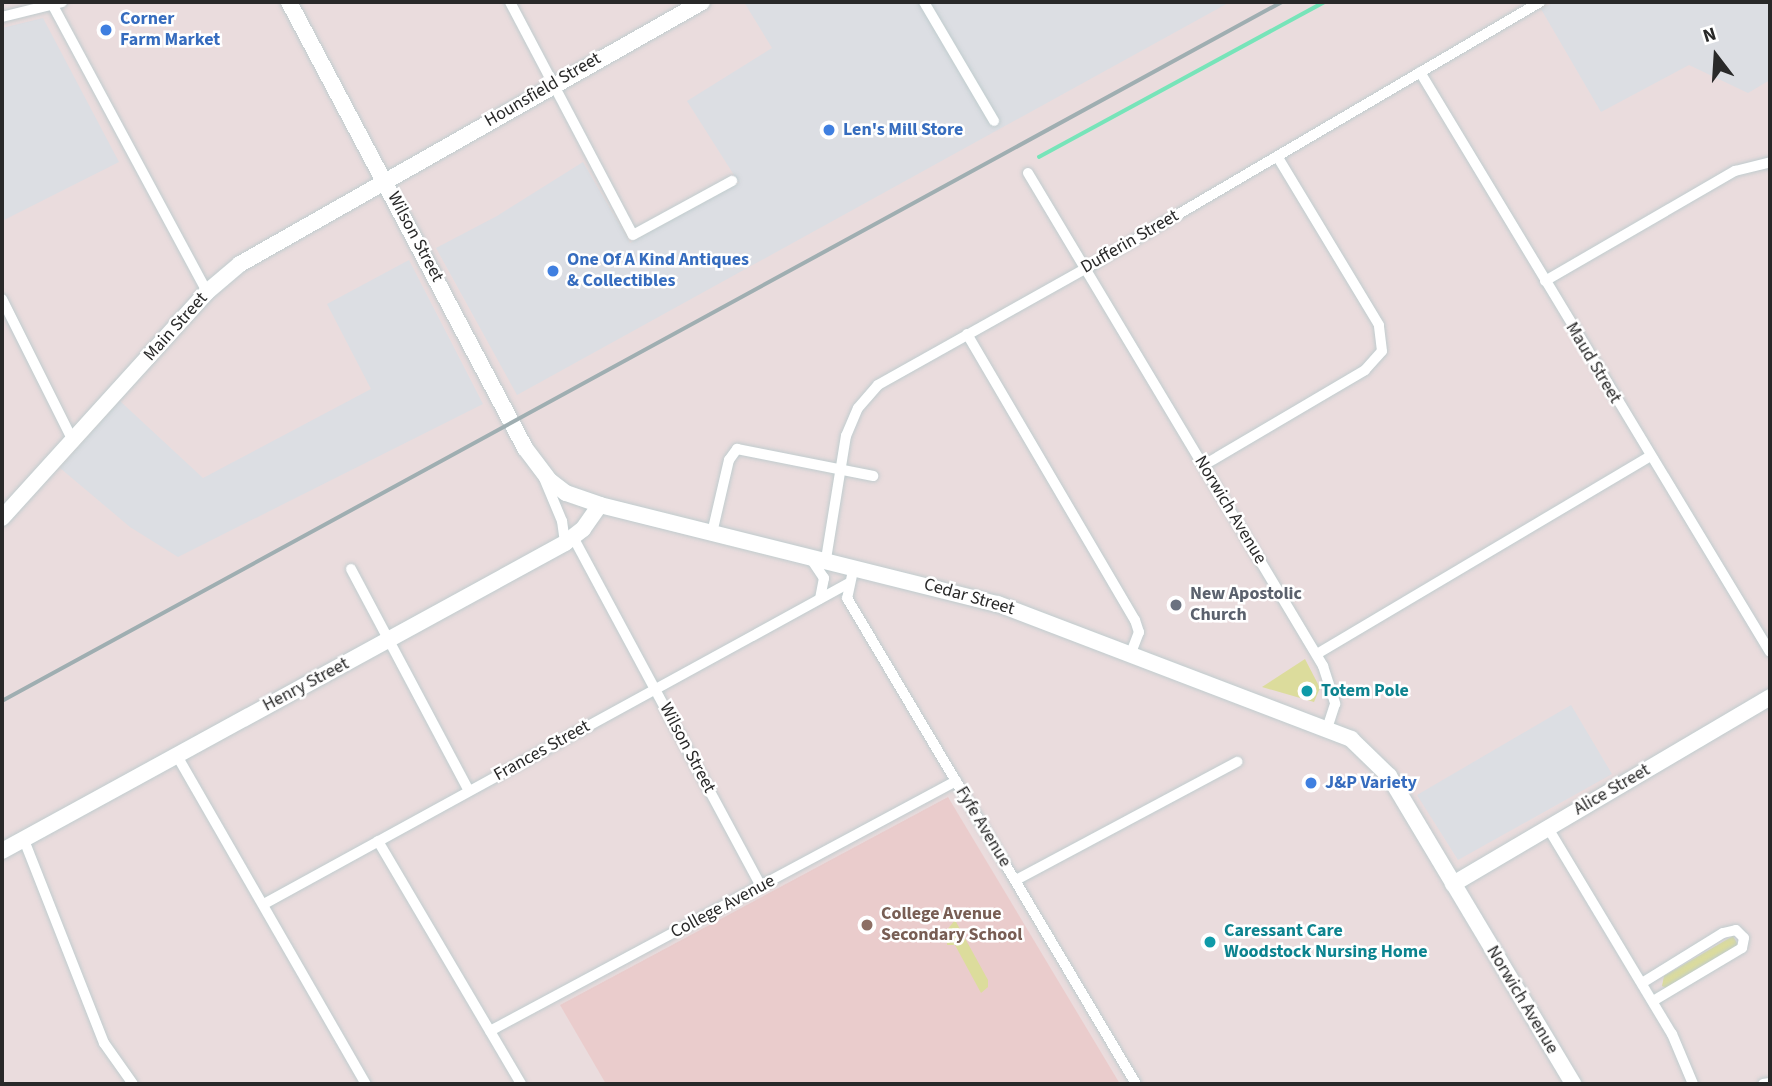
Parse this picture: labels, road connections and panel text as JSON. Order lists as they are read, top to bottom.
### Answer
{
  "streets": {
    "main road": [
      "Hounsfield Street",
      "Wilson Street",
      "Main Street",
      "Norwich Avenue",
      "Cedar Street",
      "Henry Street",
      "Alice Street"
    ],
    "street": [
      "Dufferin Street",
      "Maud Street",
      "Frances Street",
      "Fyfe Avenue",
      "College Avenue"
    ]
  },
  "crossings": [
    ["Hounsfield Street", "Wilson Street"],
    ["Hounsfield Street", "Main Street"],
    ["Wilson Street", "Main Street"],
    ["Wilson Street", "Cedar Street"],
    ["Wilson Street", "Henry Street"],
    ["Wilson Street", "Frances Street"],
    ["Wilson Street", "College Avenue"],
    ["Dufferin Street", "Maud Street"],
    ["Dufferin Street", "Norwich Avenue"],
    ["Dufferin Street", "Cedar Street"],
    ["Norwich Avenue", "Cedar Street"],
    ["Norwich Avenue", "Alice Street"],
    ["Cedar Street", "Henry Street"],
    ["Frances Street", "Fyfe Avenue"],
    ["Fyfe Avenue", "College Avenue"]
  ],
  "places": [
    "Corner Farm Market",
    "Len's Mill Store",
    "One Of A Kind Antiques & Collectibles",
    "New Apostolic Church",
    "Totem Pole",
    "J&P Variety",
    "College Avenue Secondary School",
    "Caressant Care Woodstock Nursing Home"
  ],
  "north": "top"
}
